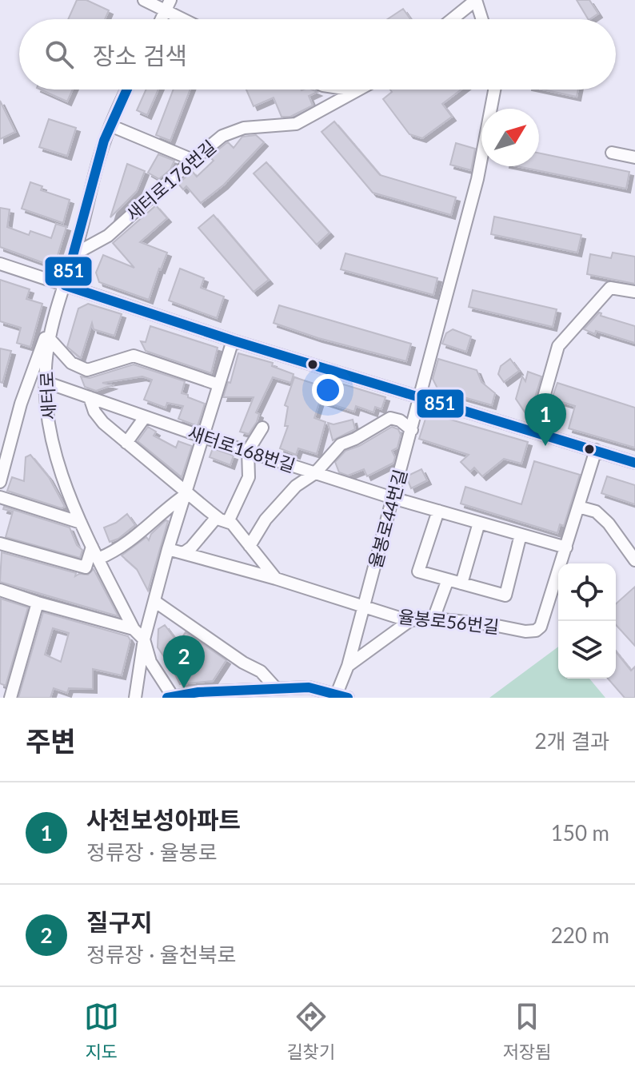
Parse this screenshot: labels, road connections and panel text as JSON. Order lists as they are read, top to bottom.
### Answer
{
  "streets": {
    "street": [
      "새터로176번길",
      "새터로",
      "새터로168번길",
      "율봉로44번길",
      "율봉로56번길"
    ]
  },
  "crossings": [
    ["새터로176번길", "새터로"],
    ["새터로", "새터로168번길"],
    ["새터로168번길", "율봉로44번길"],
    ["새터로168번길", "율봉로56번길"],
    ["율봉로44번길", "율봉로56번길"]
  ],
  "lines": ["transit line 851"],
  "north": "top right",
  "page": {
    "search": "장소 검색",
    "pins": ["1", "2"],
    "heading": ["주변", "2개 결과"],
    "list": [
      {
        "mark": "1",
        "name": "사천보성아파트",
        "note": "정류장 · 율봉로",
        "value": "150 m"
      },
      {
        "mark": "2",
        "name": "질구지",
        "note": "정류장 · 율천북로",
        "value": "220 m"
      }
    ],
    "nav": ["지도", "길찾기", "저장됨"]
  }
}
